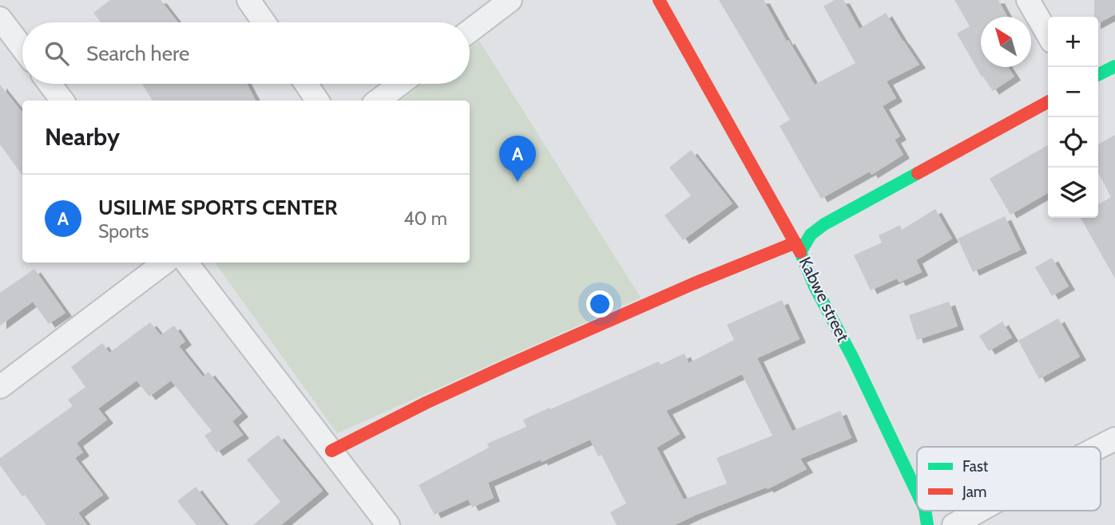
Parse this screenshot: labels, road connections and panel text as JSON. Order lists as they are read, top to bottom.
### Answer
{
  "streets": {
    "street": ["Kabwe street"]
  },
  "legend": ["Fast", "Jam"],
  "north": "top left",
  "page": {
    "map_buttons": ["+", "−"],
    "search": "Search here",
    "heading": "Nearby",
    "pins": "A",
    "list": [
      {
        "mark": "A",
        "name": "USILIME SPORTS CENTER",
        "note": "Sports",
        "value": "40 m"
      }
    ]
  }
}
